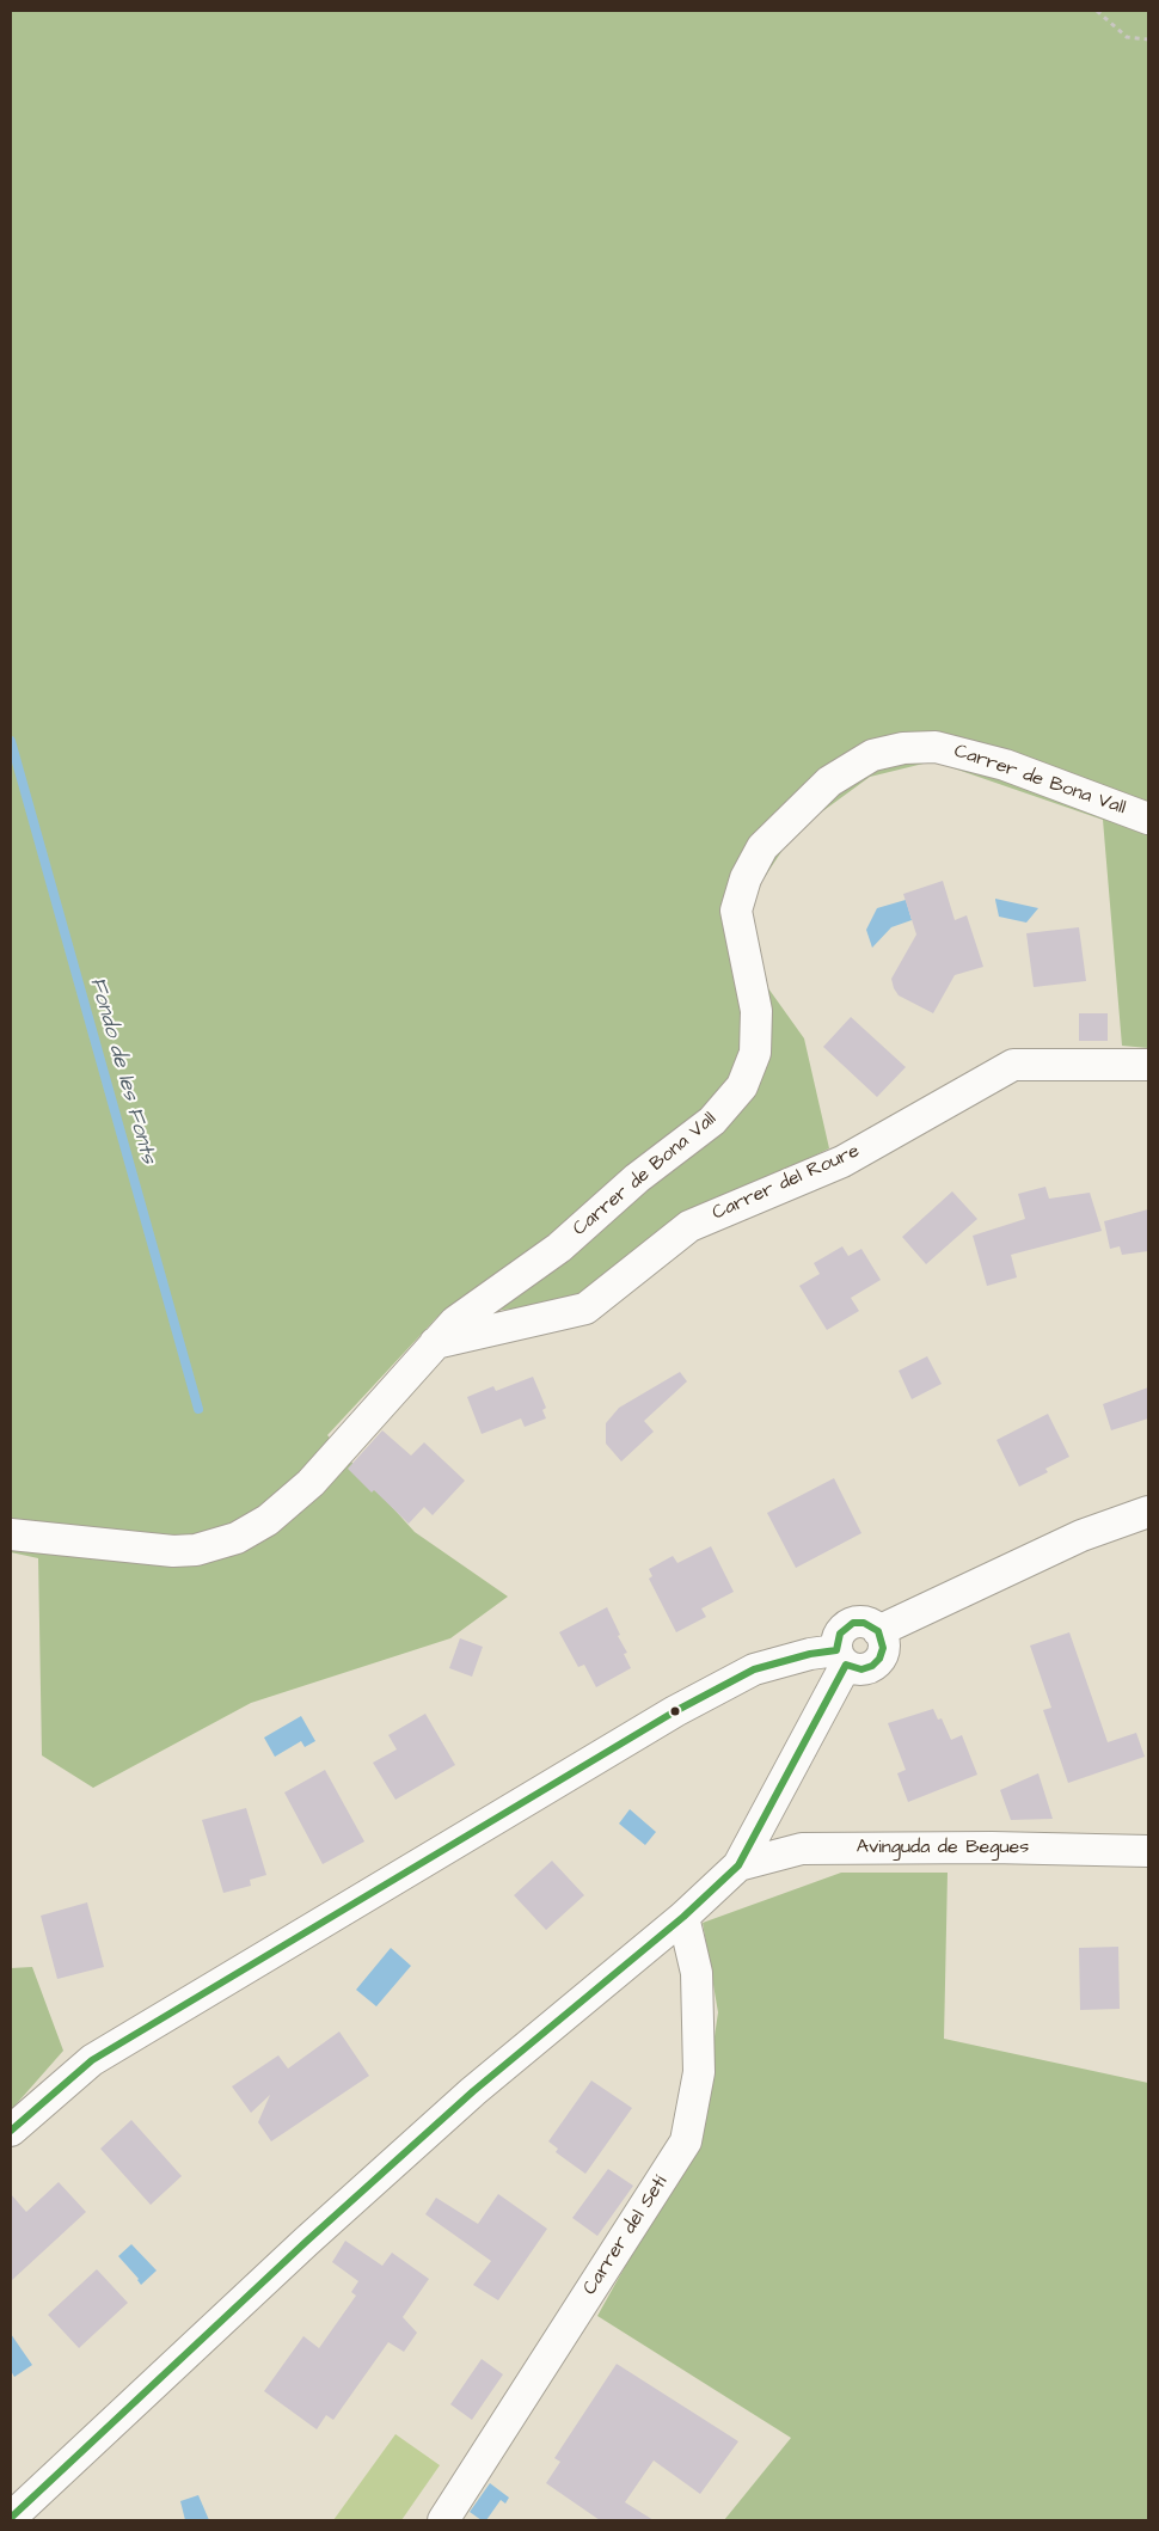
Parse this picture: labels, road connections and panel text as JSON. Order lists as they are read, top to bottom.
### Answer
{
  "streets": {
    "street": [
      "Carrer de Bona Vall",
      "Carrer del Roure",
      "Avinguda de Begues",
      "Carrer del Setí"
    ]
  },
  "crossings": [
    ["Carrer de Bona Vall", "Carrer del Roure"],
    ["Avinguda de Begues", "Carrer del Setí"]
  ],
  "water": ["Fondo de les Fonts"]
}
